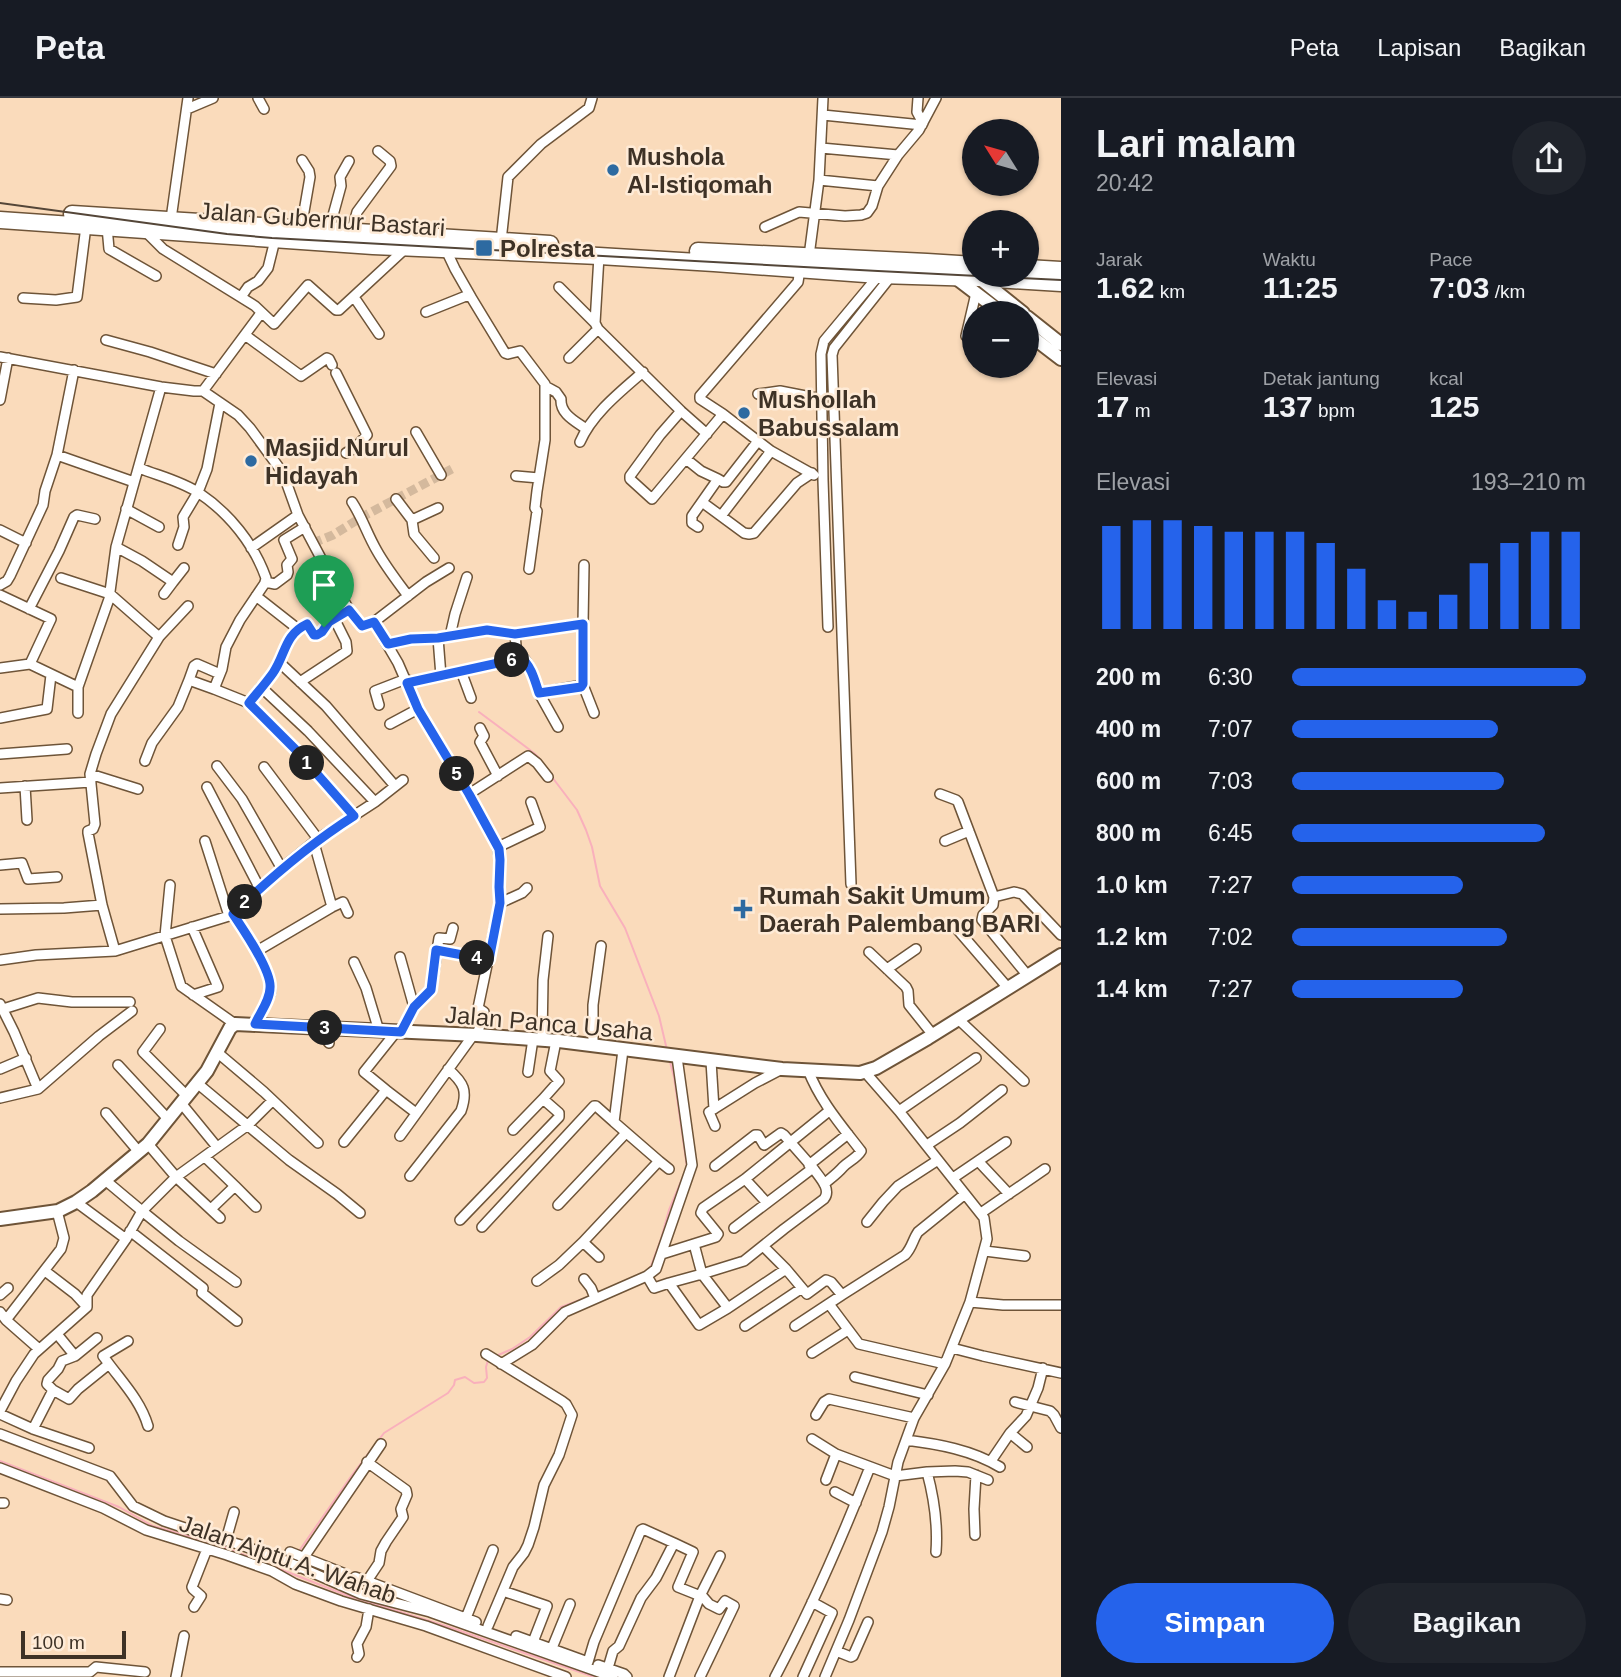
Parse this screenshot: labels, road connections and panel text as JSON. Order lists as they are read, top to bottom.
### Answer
{
  "streets": {
    "highway": ["Jalan Gubernur Bastari"],
    "street": ["Jalan Panca Usaha", "Jalan Aiptu A. Wahab"]
  },
  "places": {
    "other": ["Mushola Al-Istiqomah", "Mushollah Babussalam", "Masjid Nurul Hidayah"],
    "transit": ["Polresta"],
    "health": ["Rumah Sakit Umum Daerah Palembang BARI"]
  },
  "scale_bar": "100 m",
  "north": "top left",
  "page": {
    "header": "Peta",
    "nav": ["Peta", "Lapisan", "Bagikan"],
    "heading": ["Lari malam", "20:42"],
    "map_buttons": ["+", "−"],
    "stats": [
      ["Jarak", "1.62 km"],
      ["Waktu", "11:25"],
      ["Pace", "7:03 /km"],
      ["Elevasi", "17 m"],
      ["Detak jantung", "137 bpm"],
      ["kcal", "125"]
    ],
    "chart": ["Elevasi", "193–210 m"],
    "pins": [
      "6",
      "1",
      "5",
      "2",
      "4",
      "3"
    ],
    "list": [
      {
        "name": "200 m",
        "note": "6:30"
      },
      {
        "name": "400 m",
        "note": "7:07"
      },
      {
        "name": "600 m",
        "note": "7:03"
      },
      {
        "name": "800 m",
        "note": "6:45"
      },
      {
        "name": "1.0 km",
        "note": "7:27"
      },
      {
        "name": "1.2 km",
        "note": "7:02"
      },
      {
        "name": "1.4 km",
        "note": "7:27"
      }
    ],
    "buttons": ["Simpan", "Bagikan"],
    "scale": "100 m"
  }
}
